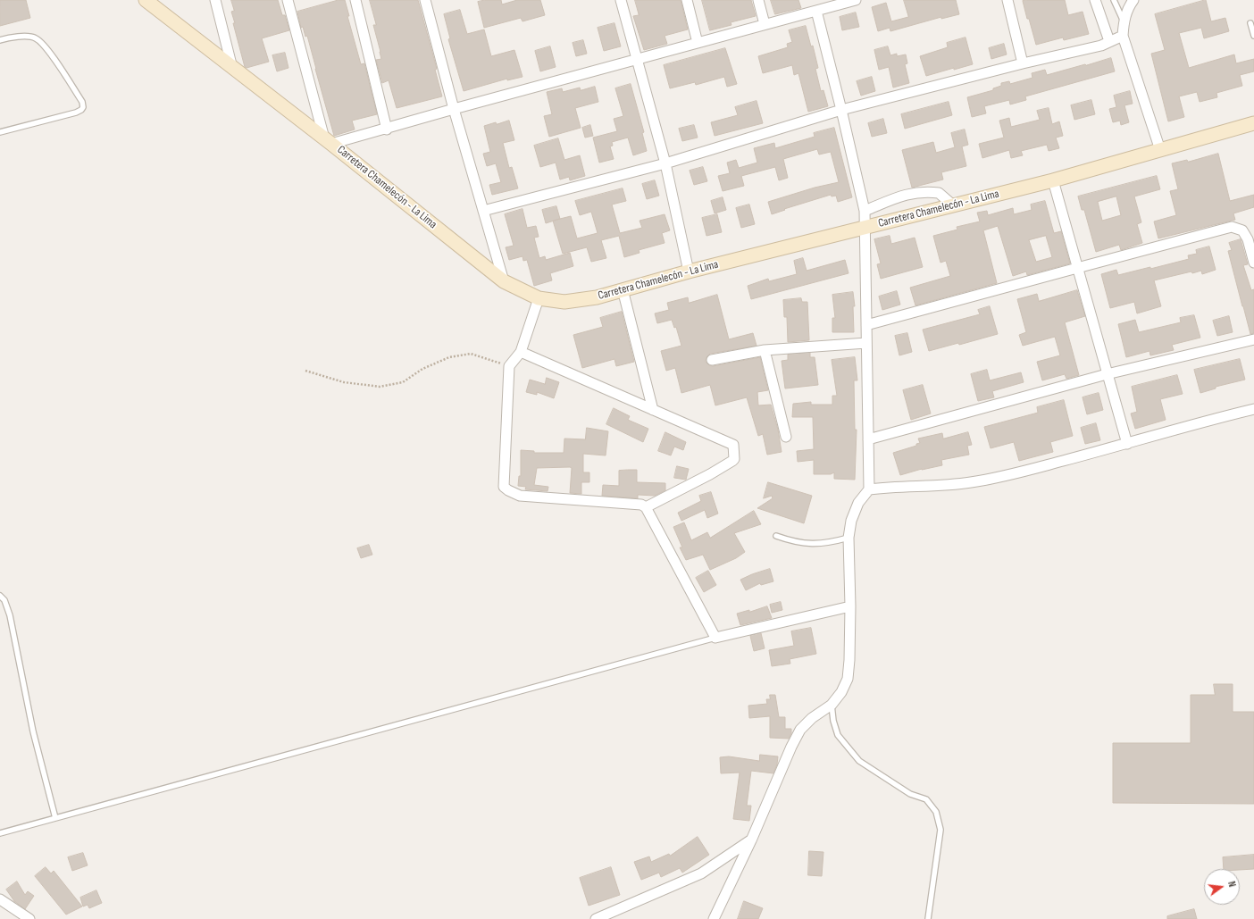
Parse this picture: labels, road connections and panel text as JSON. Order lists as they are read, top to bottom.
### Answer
{
  "streets": {
    "street": ["Carretera Chamelecón - La Lima"]
  },
  "north": "right"
}
